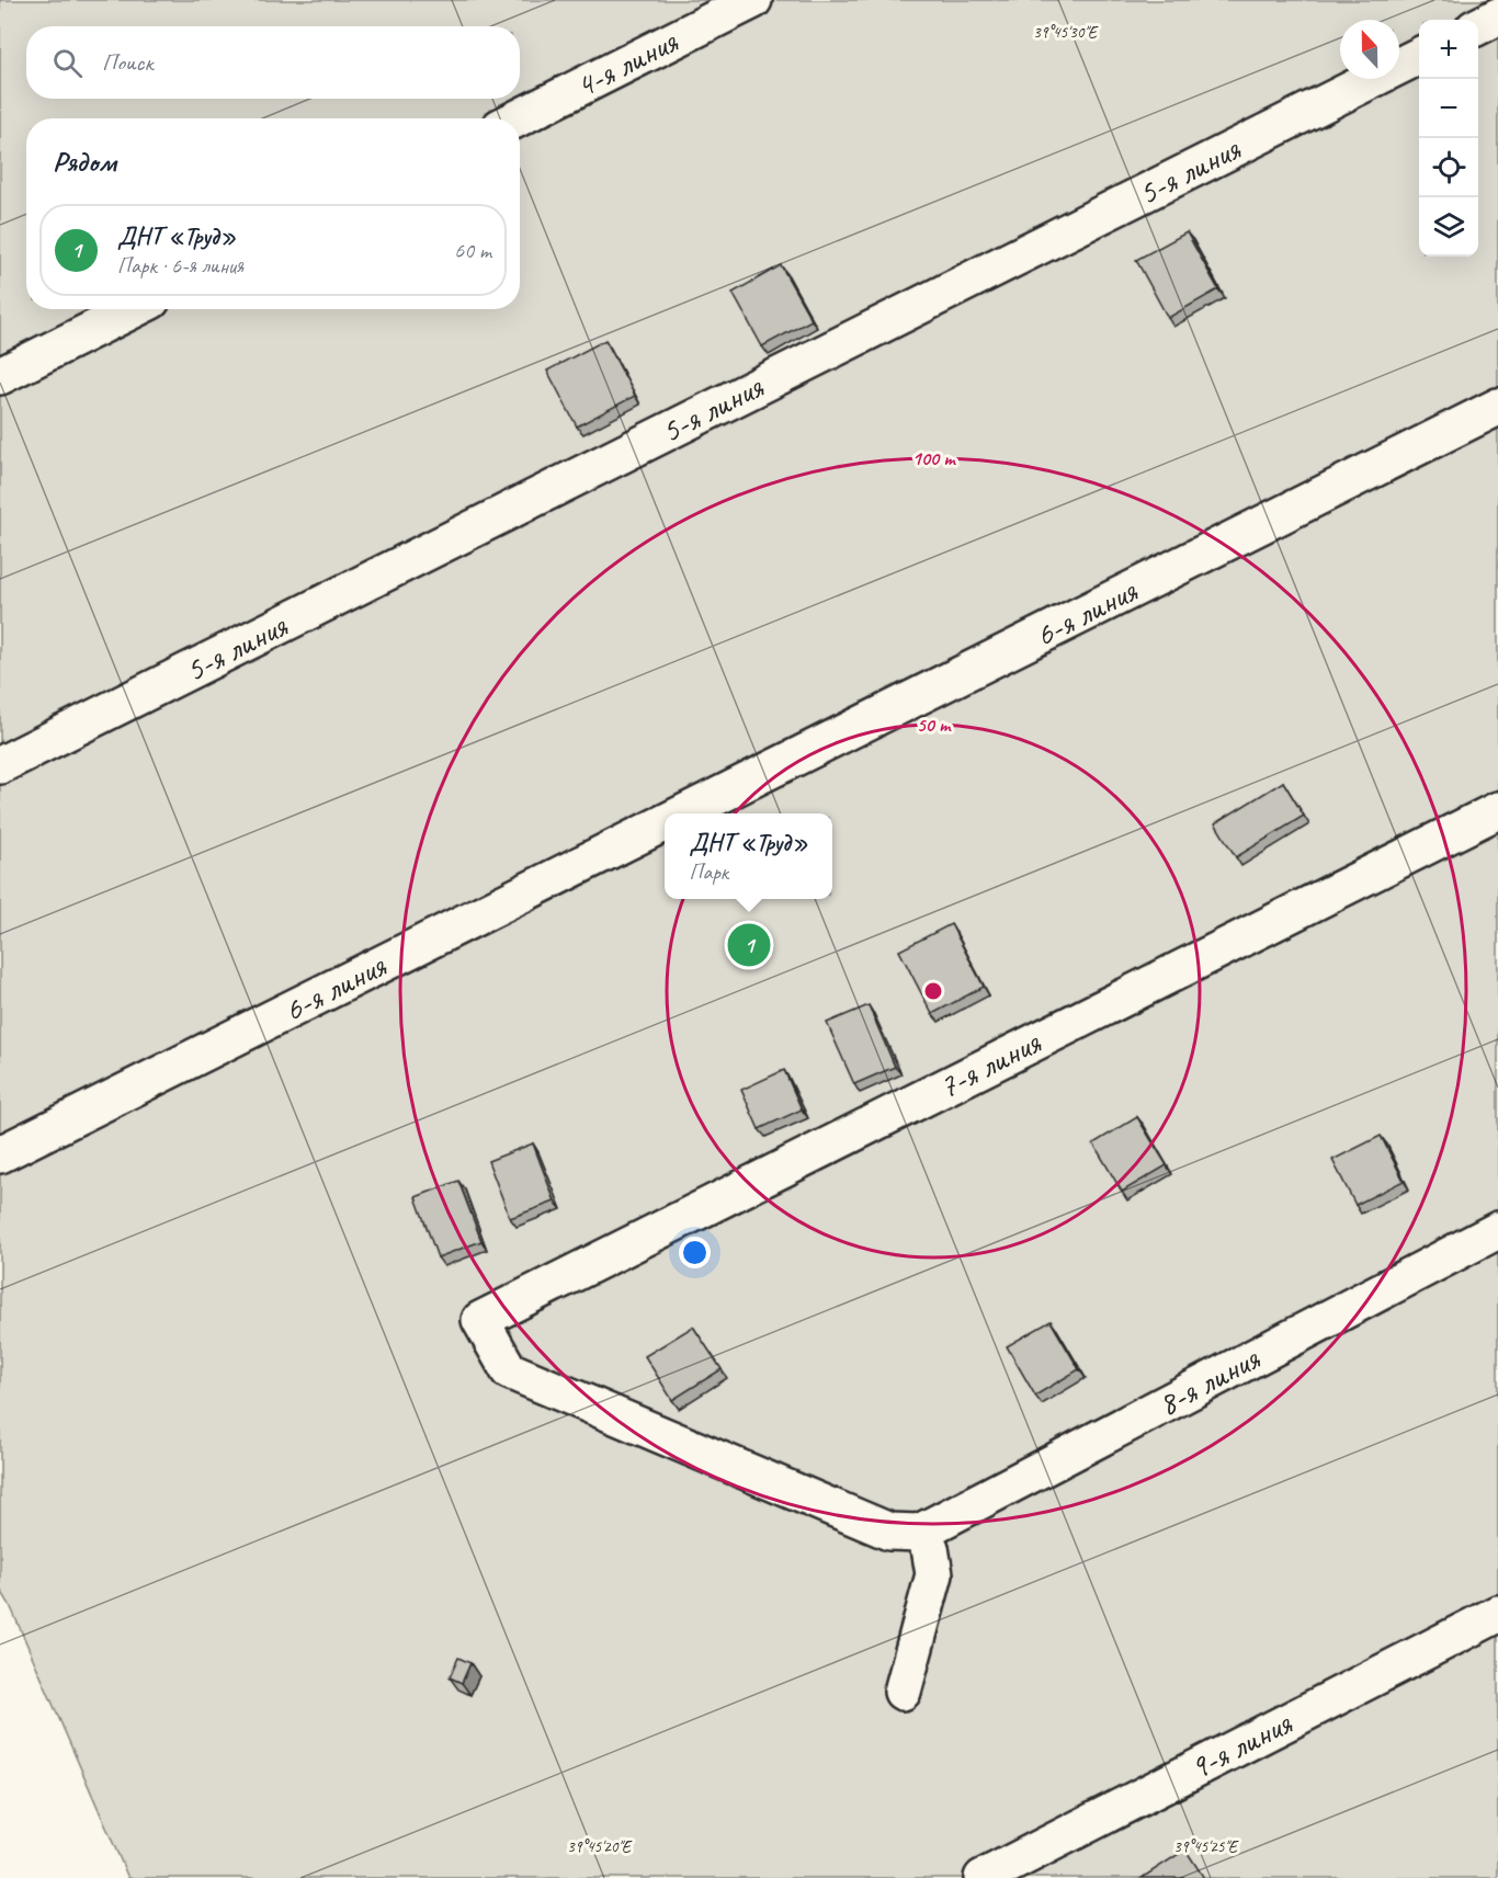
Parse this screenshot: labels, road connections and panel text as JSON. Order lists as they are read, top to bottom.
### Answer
{
  "streets": {
    "street": [
      "4-я линия",
      "5-я линия",
      "6-я линия",
      "7-я линия",
      "8-я линия",
      "9-я линия"
    ]
  },
  "crossings": [
    ["7-я линия", "8-я линия"]
  ],
  "north": "top",
  "page": {
    "map_buttons": ["+", "−"],
    "search": "Поиск",
    "heading": "Рядом",
    "list": [
      {
        "mark": "1",
        "name": "ДНТ «Труд»",
        "note": "Парк · 6-я линия",
        "value": "60 m"
      }
    ],
    "popup": ["ДНТ «Труд»", "Парк"],
    "pins": "1"
  },
  "coordinates": ["39°45'30\"E", "39°45'20\"E", "39°45'25\"E"],
  "rings": ["100 m", "50 m"]
}
